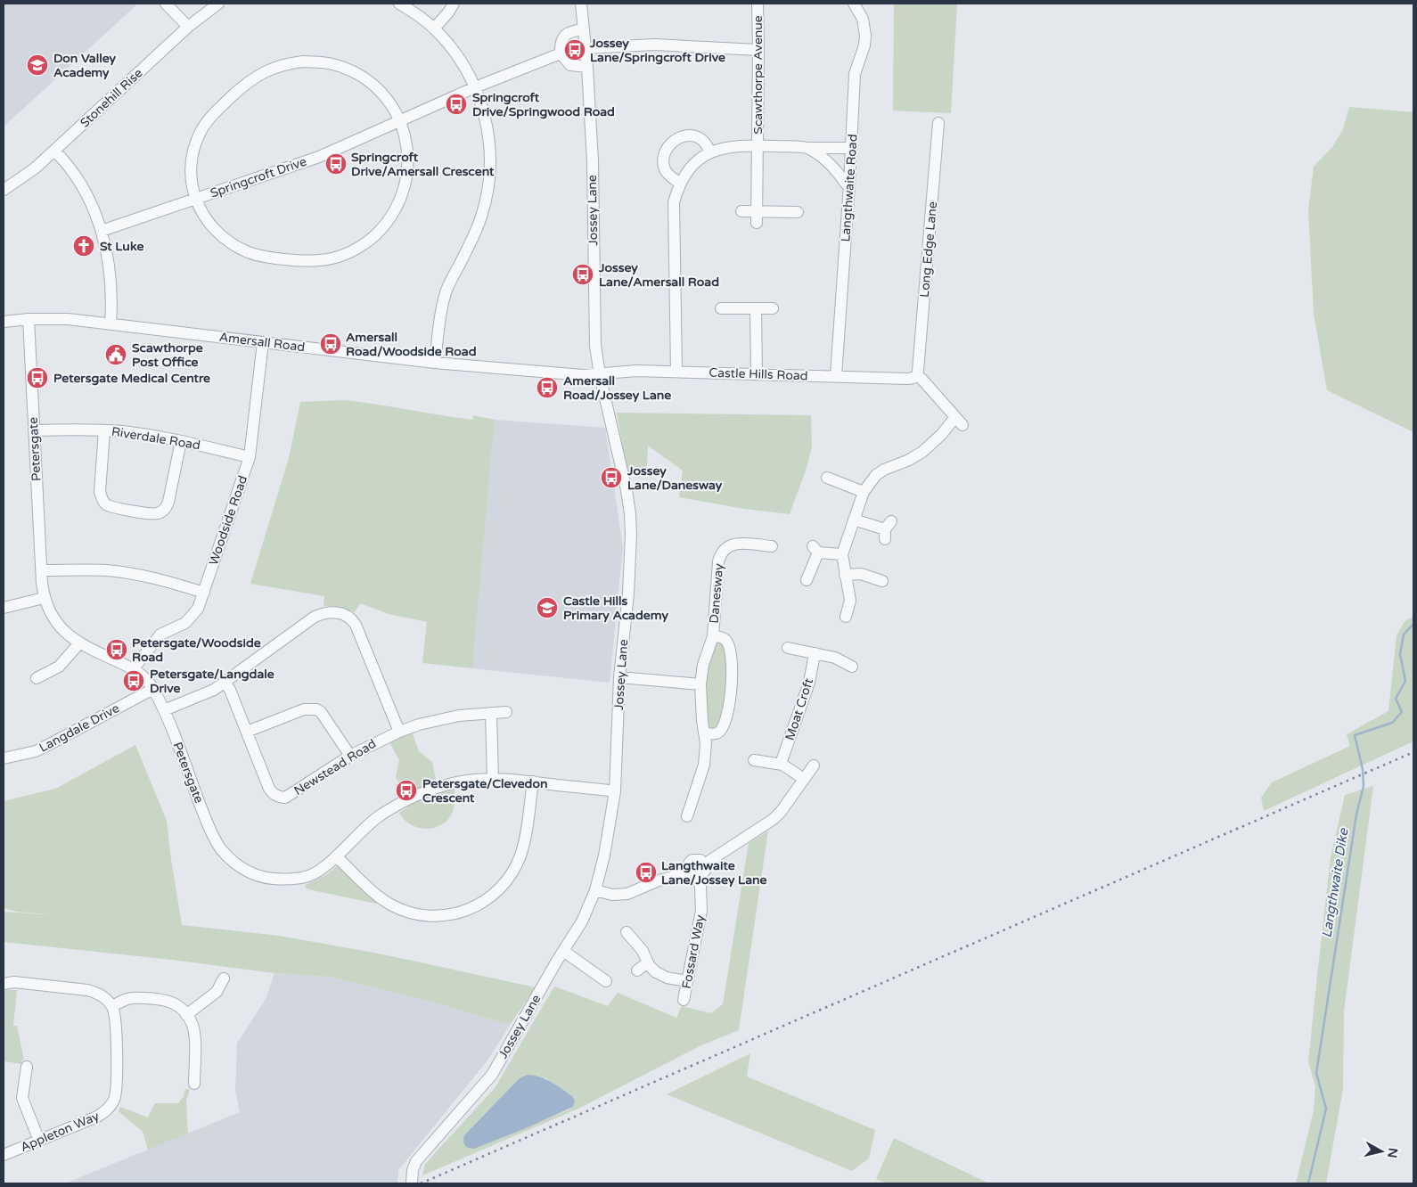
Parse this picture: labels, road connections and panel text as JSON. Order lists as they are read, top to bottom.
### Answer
{
  "streets": {
    "street": [
      "Scawthorpe Avenue",
      "Stonehill Rise",
      "Springcroft Drive",
      "Langthwaite Road",
      "Jossey Lane",
      "Long Edge Lane",
      "Amersall Road",
      "Castle Hills Road",
      "Riverdale Road",
      "Petersgate",
      "Woodside Road",
      "Danesway",
      "Moat Croft",
      "Langdale Drive",
      "Newstead Road",
      "Fossard Way",
      "Appleton Way"
    ]
  },
  "crossings": [
    ["Langthwaite Road", "Castle Hills Road"],
    ["Jossey Lane", "Amersall Road"],
    ["Jossey Lane", "Castle Hills Road"],
    ["Jossey Lane", "Petersgate"],
    ["Long Edge Lane", "Castle Hills Road"],
    ["Amersall Road", "Castle Hills Road"],
    ["Amersall Road", "Petersgate"],
    ["Amersall Road", "Woodside Road"],
    ["Riverdale Road", "Petersgate"],
    ["Riverdale Road", "Woodside Road"],
    ["Petersgate", "Woodside Road"],
    ["Petersgate", "Langdale Drive"]
  ],
  "water": ["Langthwaite Dike"],
  "places": {
    "bus stop": [
      "Jossey Lane/Springcroft Drive",
      "Springcroft Drive/Springwood Road",
      "Springcroft Drive/Amersall Crescent",
      "Jossey Lane/Amersall Road",
      "Amersall Road/Woodside Road",
      "Petersgate Medical Centre",
      "Amersall Road/Jossey Lane",
      "Jossey Lane/Danesway",
      "Petersgate/Woodside Road",
      "Petersgate/Langdale Drive",
      "Petersgate/Clevedon Crescent",
      "Langthwaite Lane/Jossey Lane"
    ],
    "school or university": ["Don Valley Academy", "Castle Hills Primary Academy"],
    "church": ["St Luke"],
    "public building": ["Scawthorpe Post Office"]
  },
  "north": "right"
}
